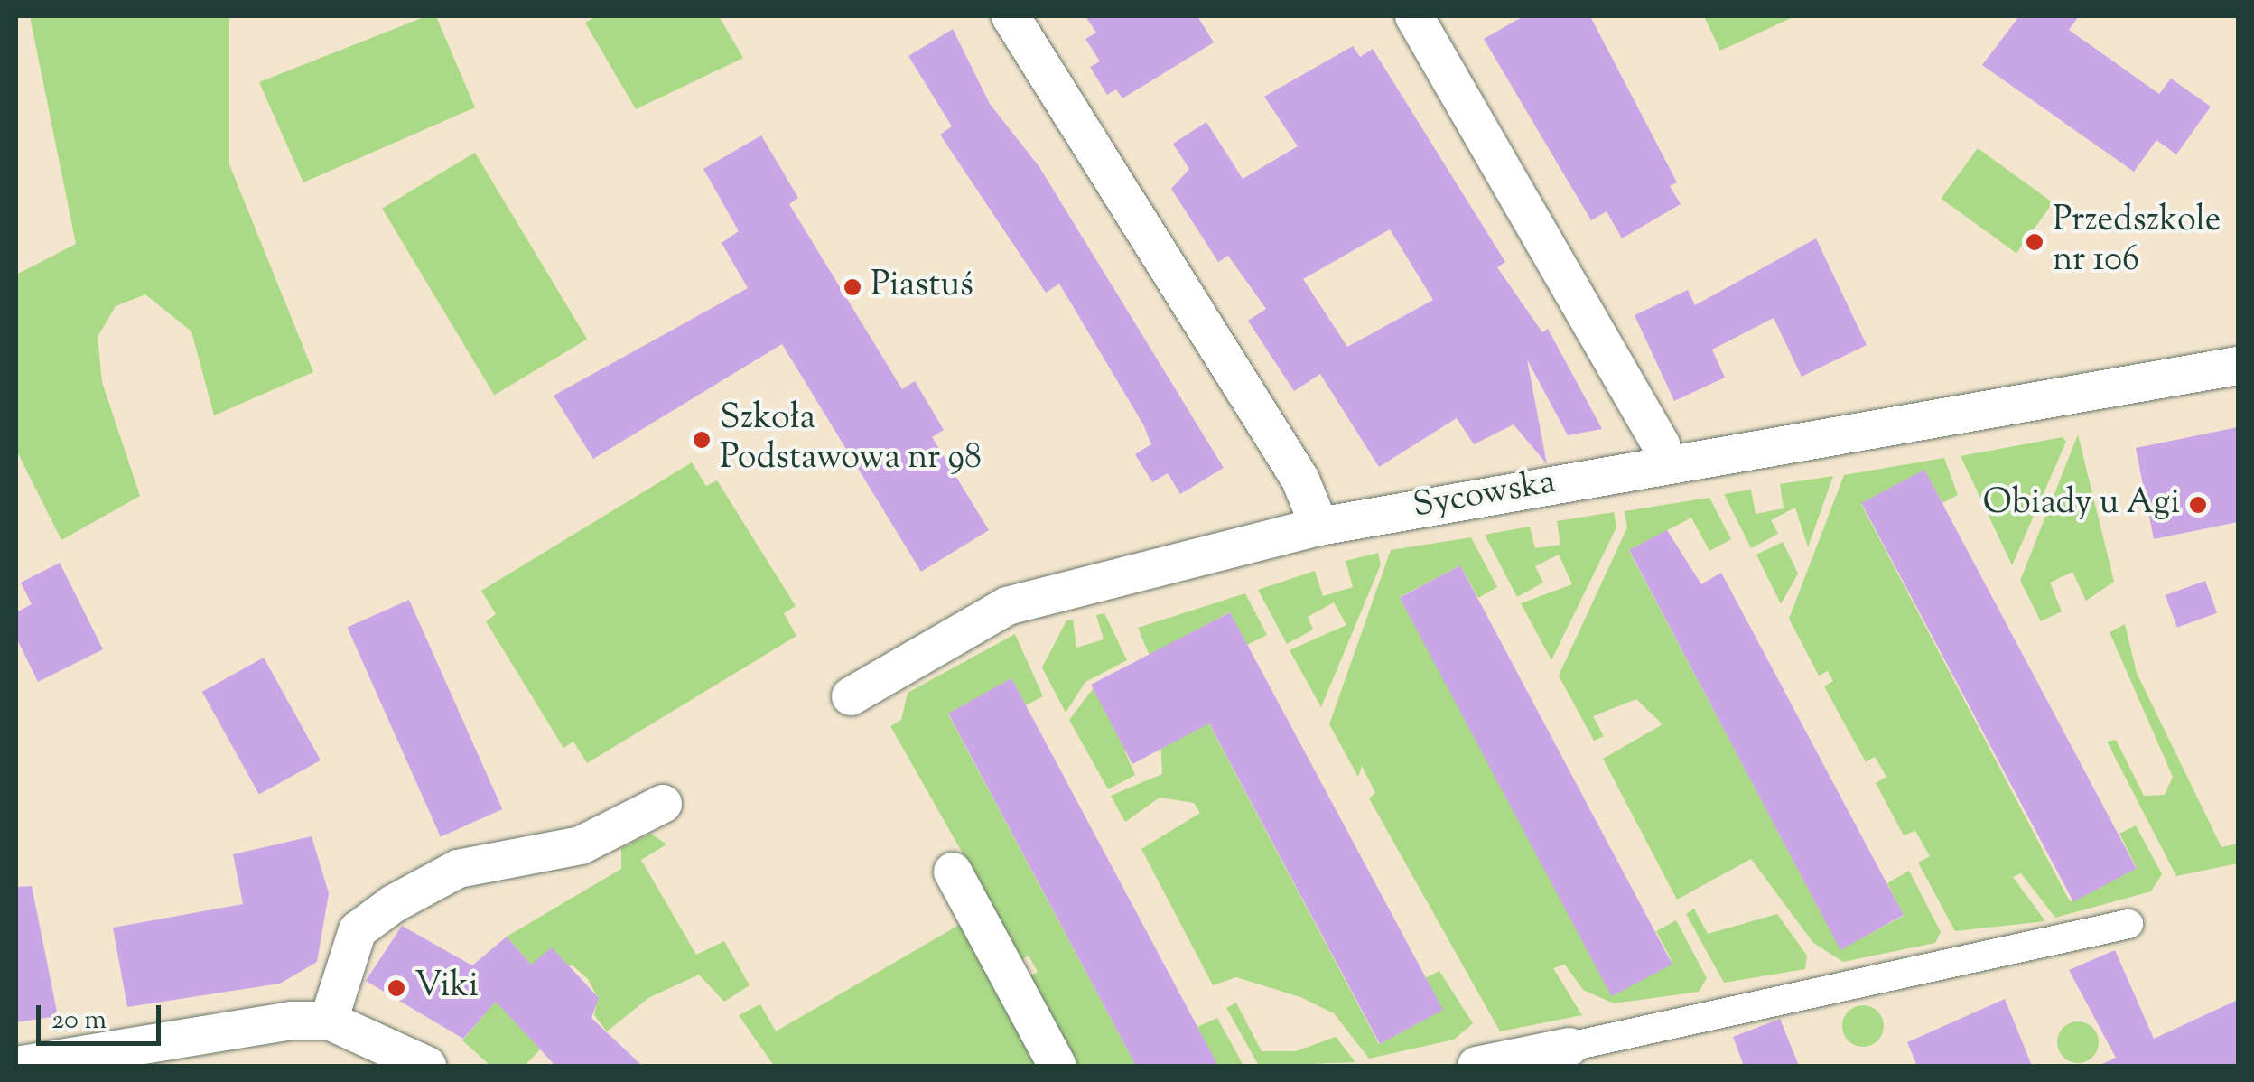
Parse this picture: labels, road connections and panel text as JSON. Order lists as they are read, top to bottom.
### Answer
{
  "streets": {
    "street": ["Sycowska"]
  },
  "places": [
    "Przedszkole nr 106",
    "Piastuś",
    "Szkoła Podstawowa nr 98",
    "Obiady u Agi",
    "Viki"
  ],
  "scale_bar": "20 m"
}
